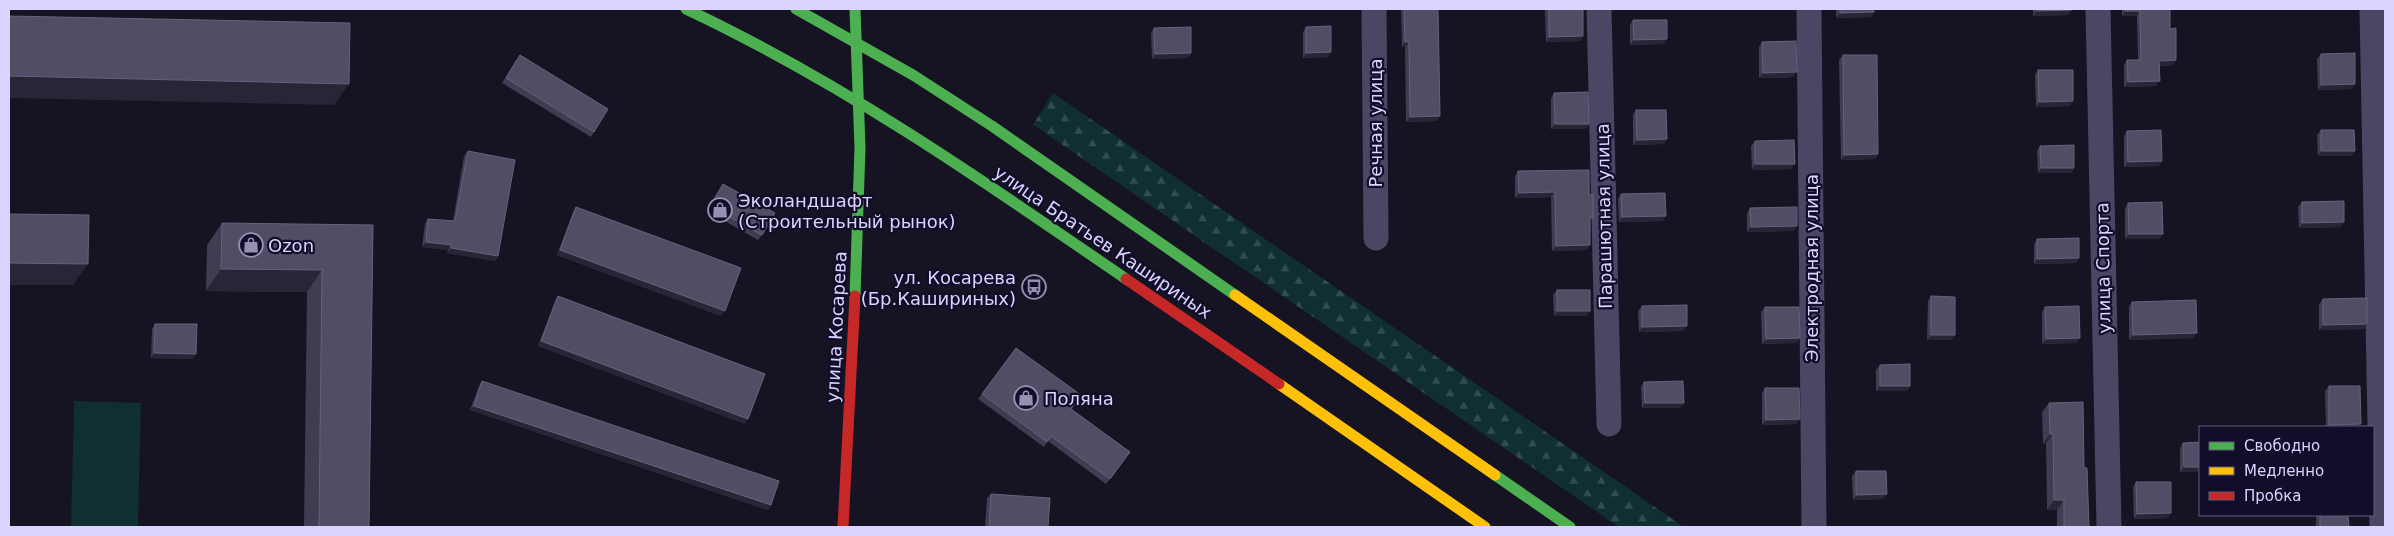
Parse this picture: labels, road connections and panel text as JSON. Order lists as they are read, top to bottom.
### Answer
{
  "streets": {
    "main road": ["улица Братьев Кашириных", "улица Косарева"],
    "street": [
      "Речная улица",
      "Парашютная улица",
      "Электродная улица",
      "улица Спорта"
    ]
  },
  "crossings": [
    ["улица Братьев Кашириных", "улица Косарева"]
  ],
  "places": {
    "shop": ["Эколандшафт (Строительный рынок)", "Ozon", "Поляна"],
    "bus stop": ["ул. Косарева (Бр.Кашириных)"]
  },
  "legend": ["Свободно", "Медленно", "Пробка"]
}
